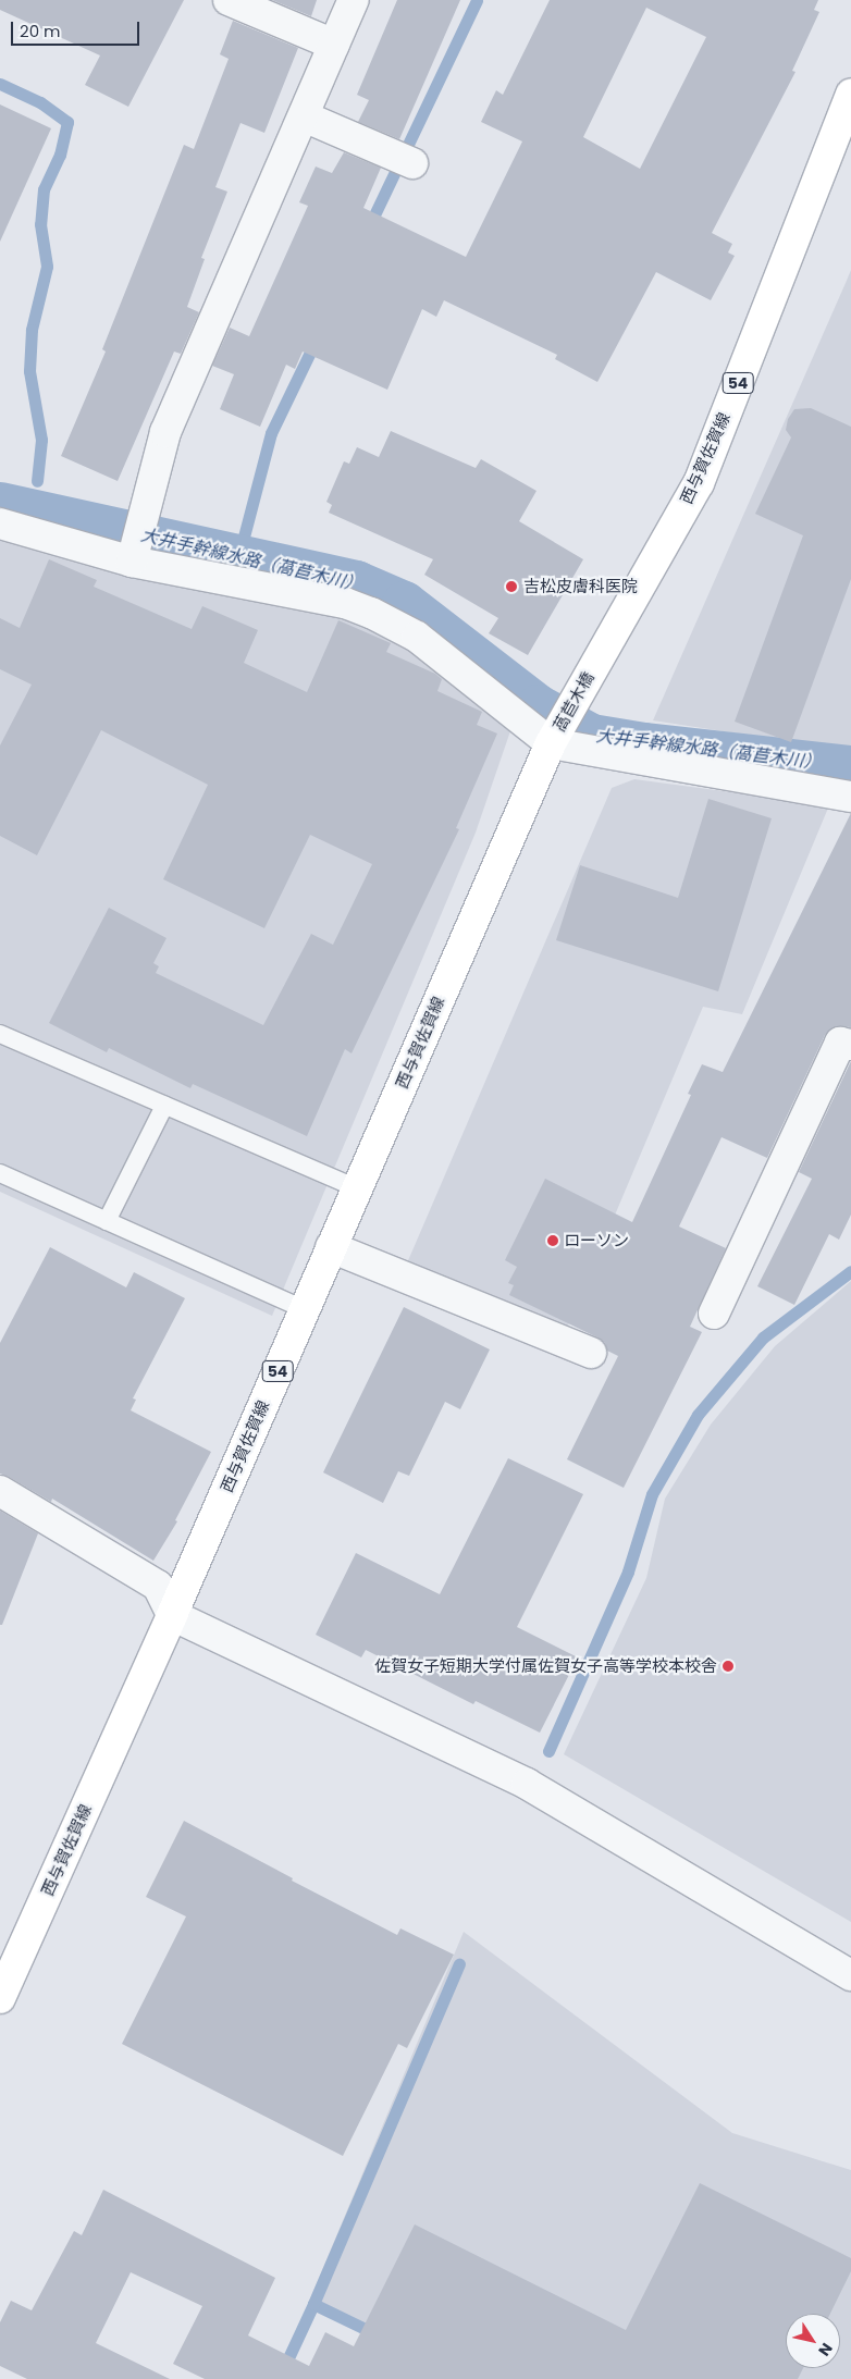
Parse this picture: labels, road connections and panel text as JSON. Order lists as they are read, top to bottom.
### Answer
{
  "streets": {
    "main road": ["54", "西与賀佐賀線", "萵苣木橋"]
  },
  "crossings": [
    ["西与賀佐賀線", "萵苣木橋"]
  ],
  "water": ["大井手幹線水路（萵苣木川）"],
  "places": ["吉松皮膚科医院", "ローソン", "佐賀女子短期大学付属佐賀女子高等学校本校舎"],
  "scale_bar": "20 m",
  "north": "bottom right"
}
